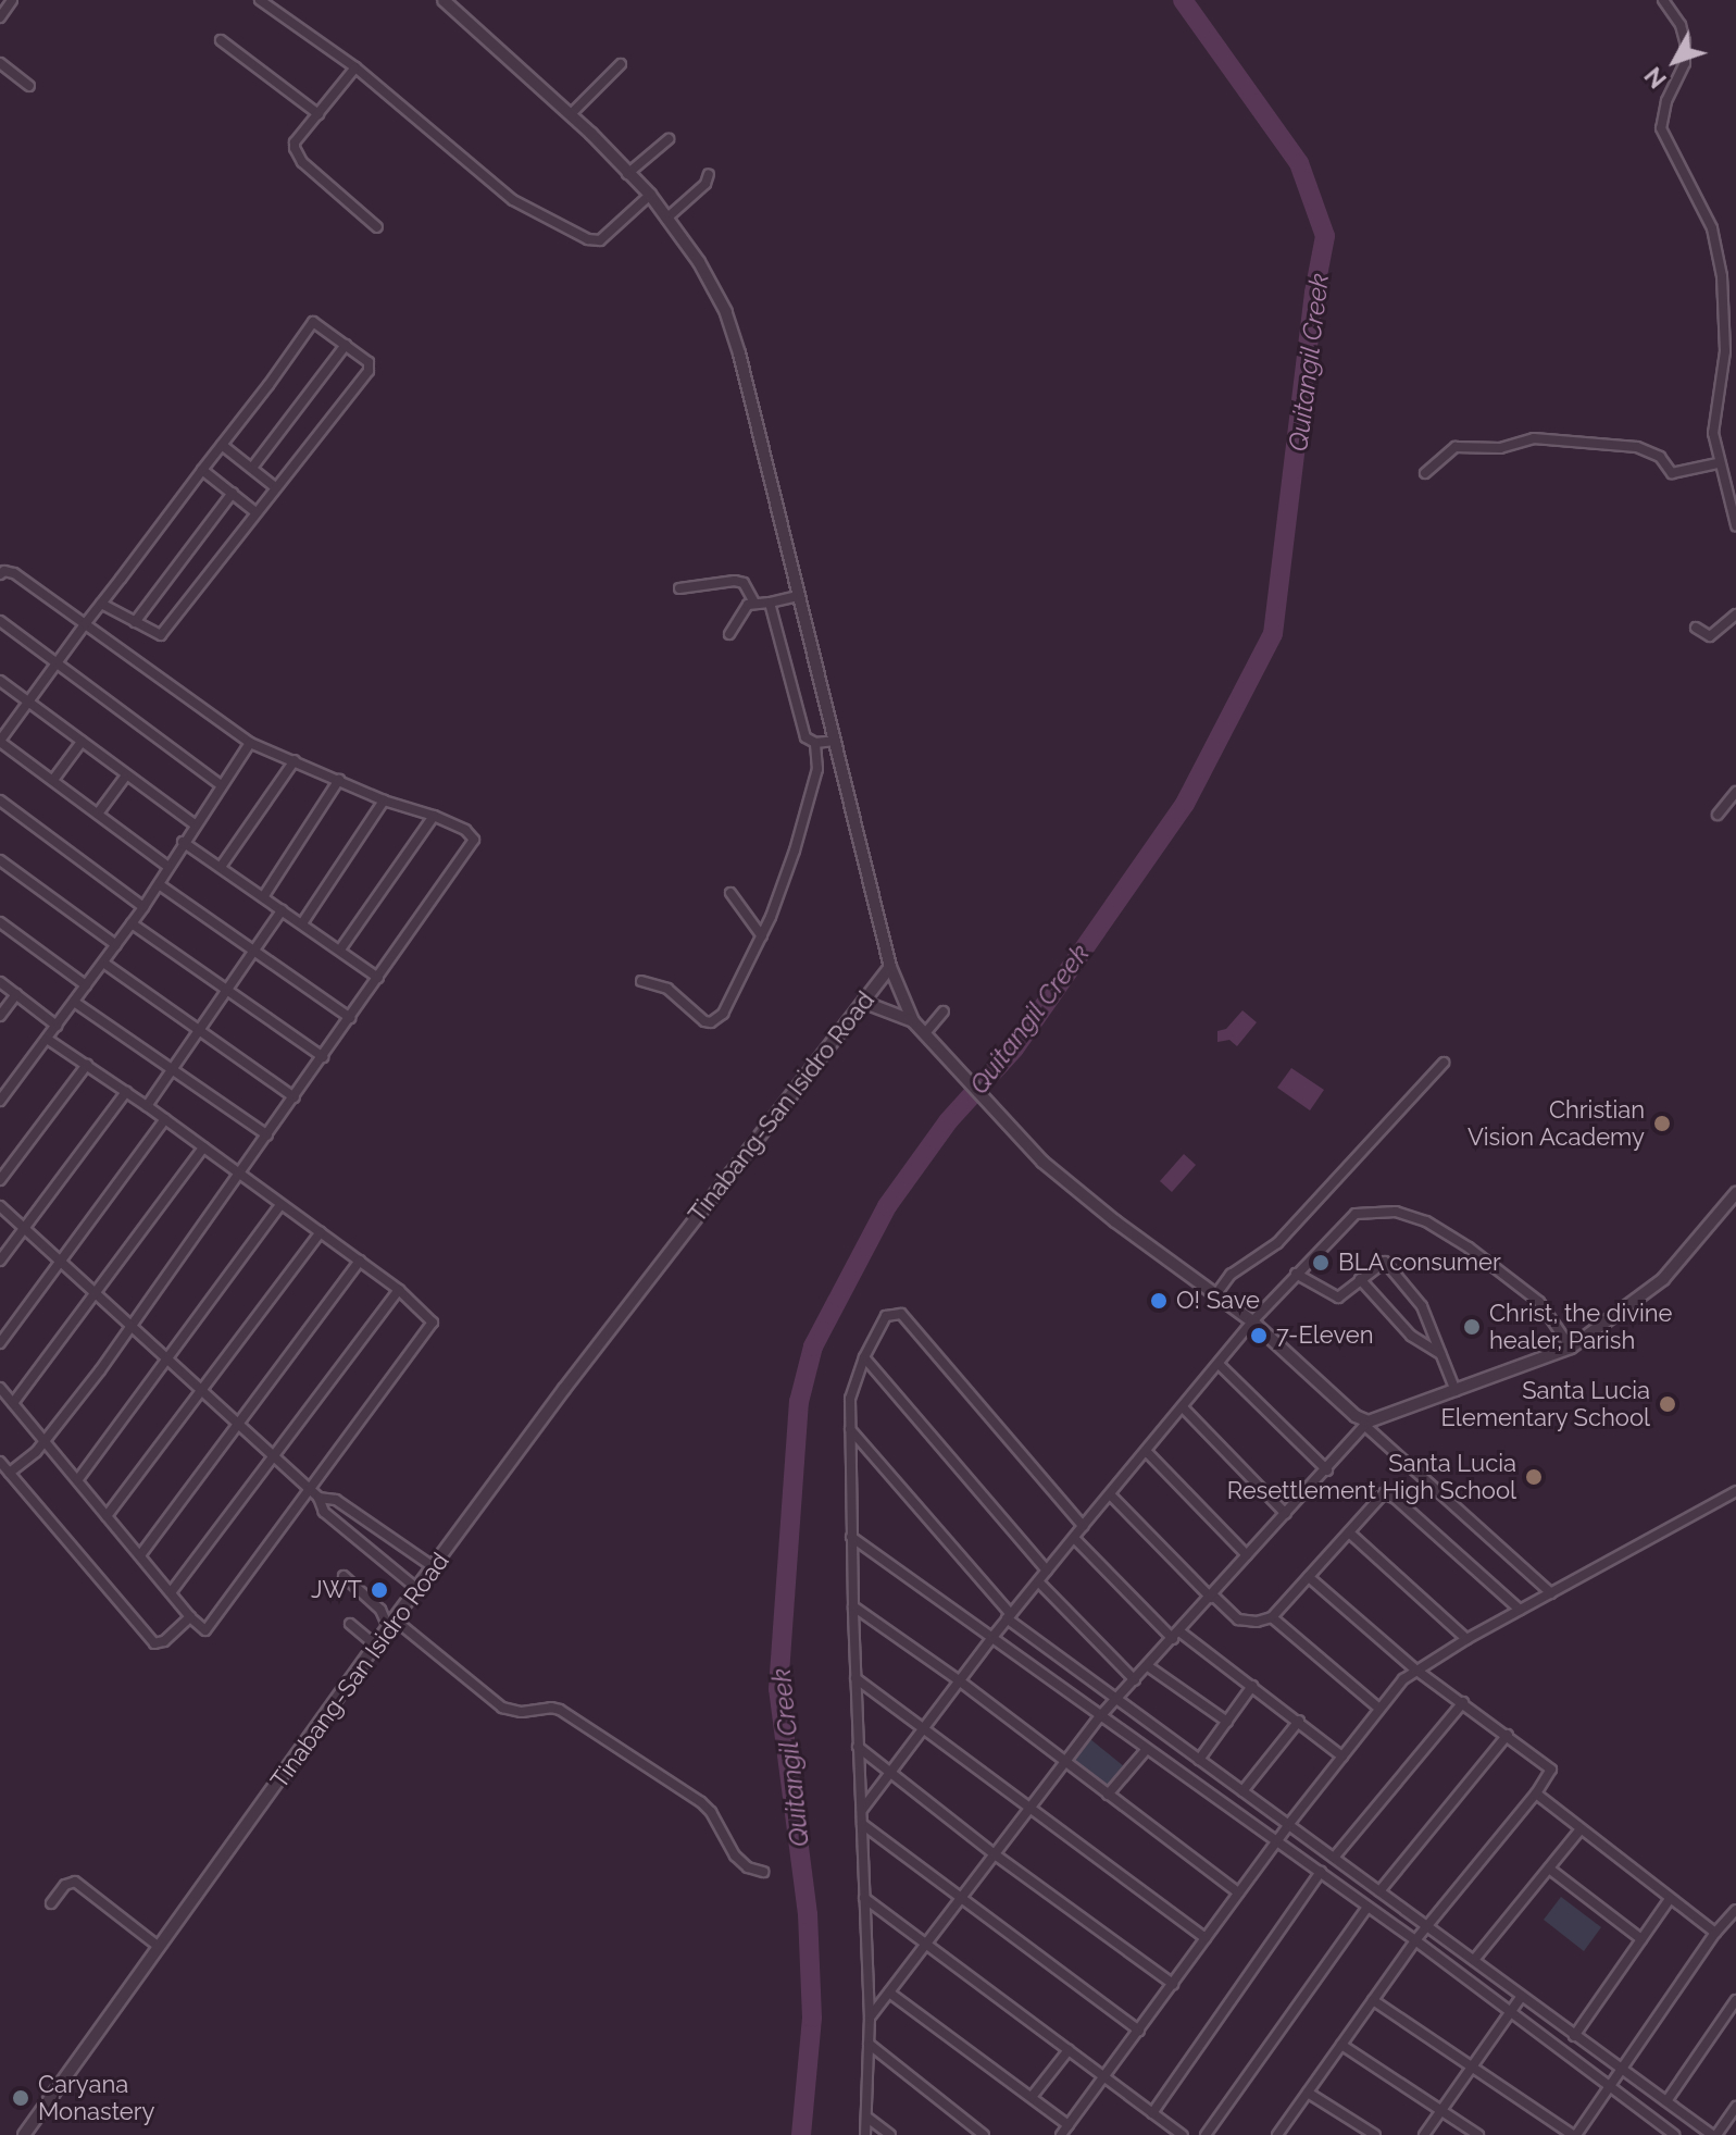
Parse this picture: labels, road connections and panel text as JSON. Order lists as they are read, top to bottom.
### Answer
{
  "streets": {
    "street": ["Tinabang-San Isidro Road"]
  },
  "water": ["Quitangil Creek"],
  "places": [
    "Christian Vision Academy",
    "BLA consumer",
    "O! Save",
    "Christ, the divine healer, Parish",
    "7-Eleven",
    "Santa Lucia Elementary School",
    "Santa Lucia Resettlement High School",
    "JWT",
    "Caryana Monastery"
  ],
  "north": "bottom left"
}
